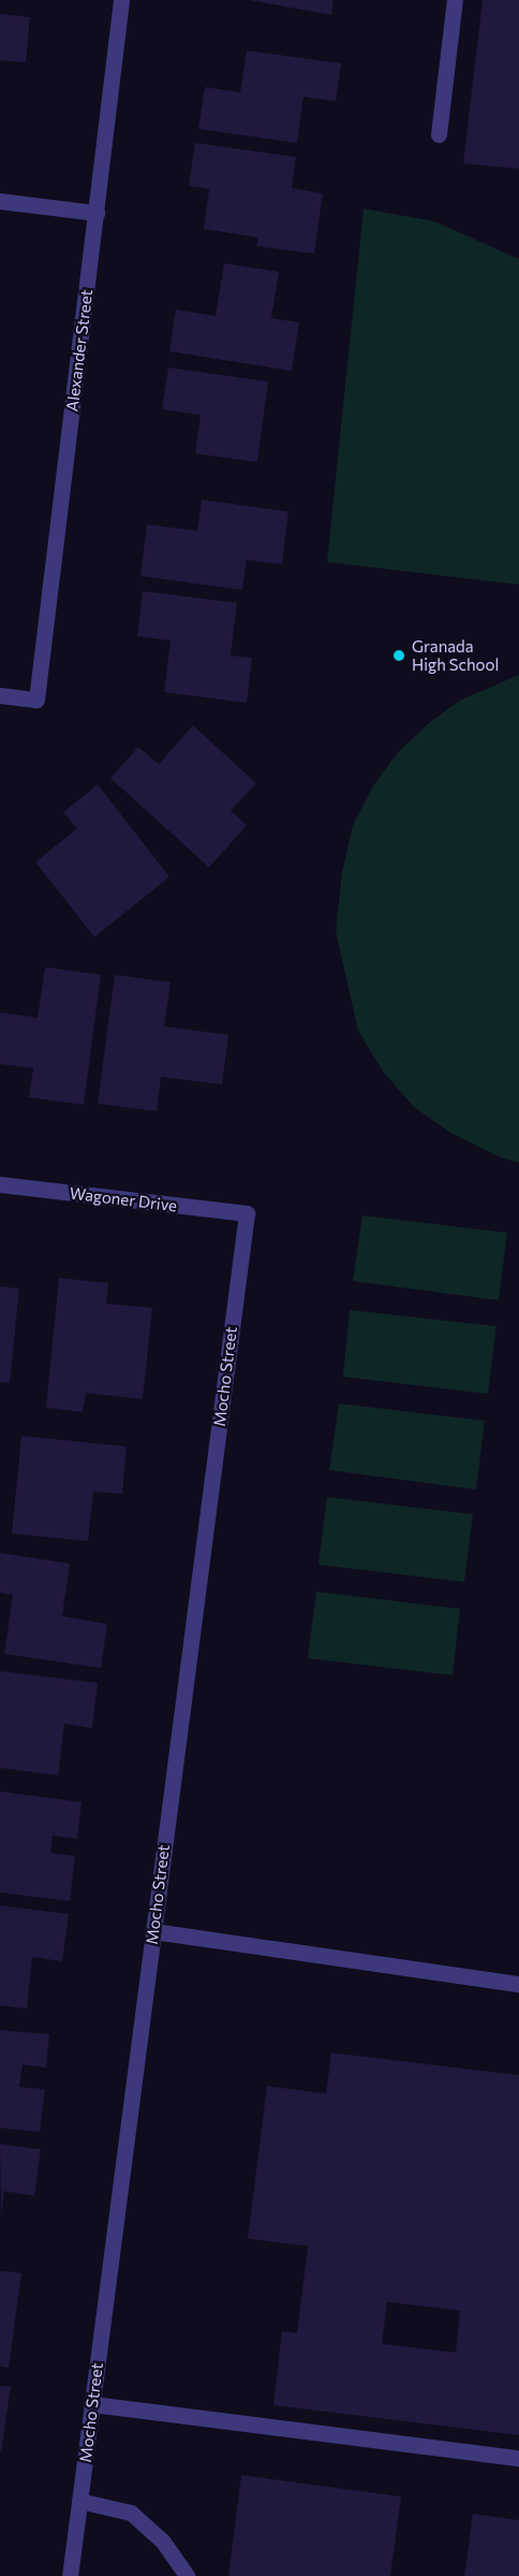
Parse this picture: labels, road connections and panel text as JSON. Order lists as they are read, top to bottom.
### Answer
{
  "streets": {
    "street": ["Alexander Street", "Wagoner Drive", "Mocho Street"]
  },
  "crossings": [
    ["Wagoner Drive", "Mocho Street"]
  ],
  "places": ["Granada High School"]
}
